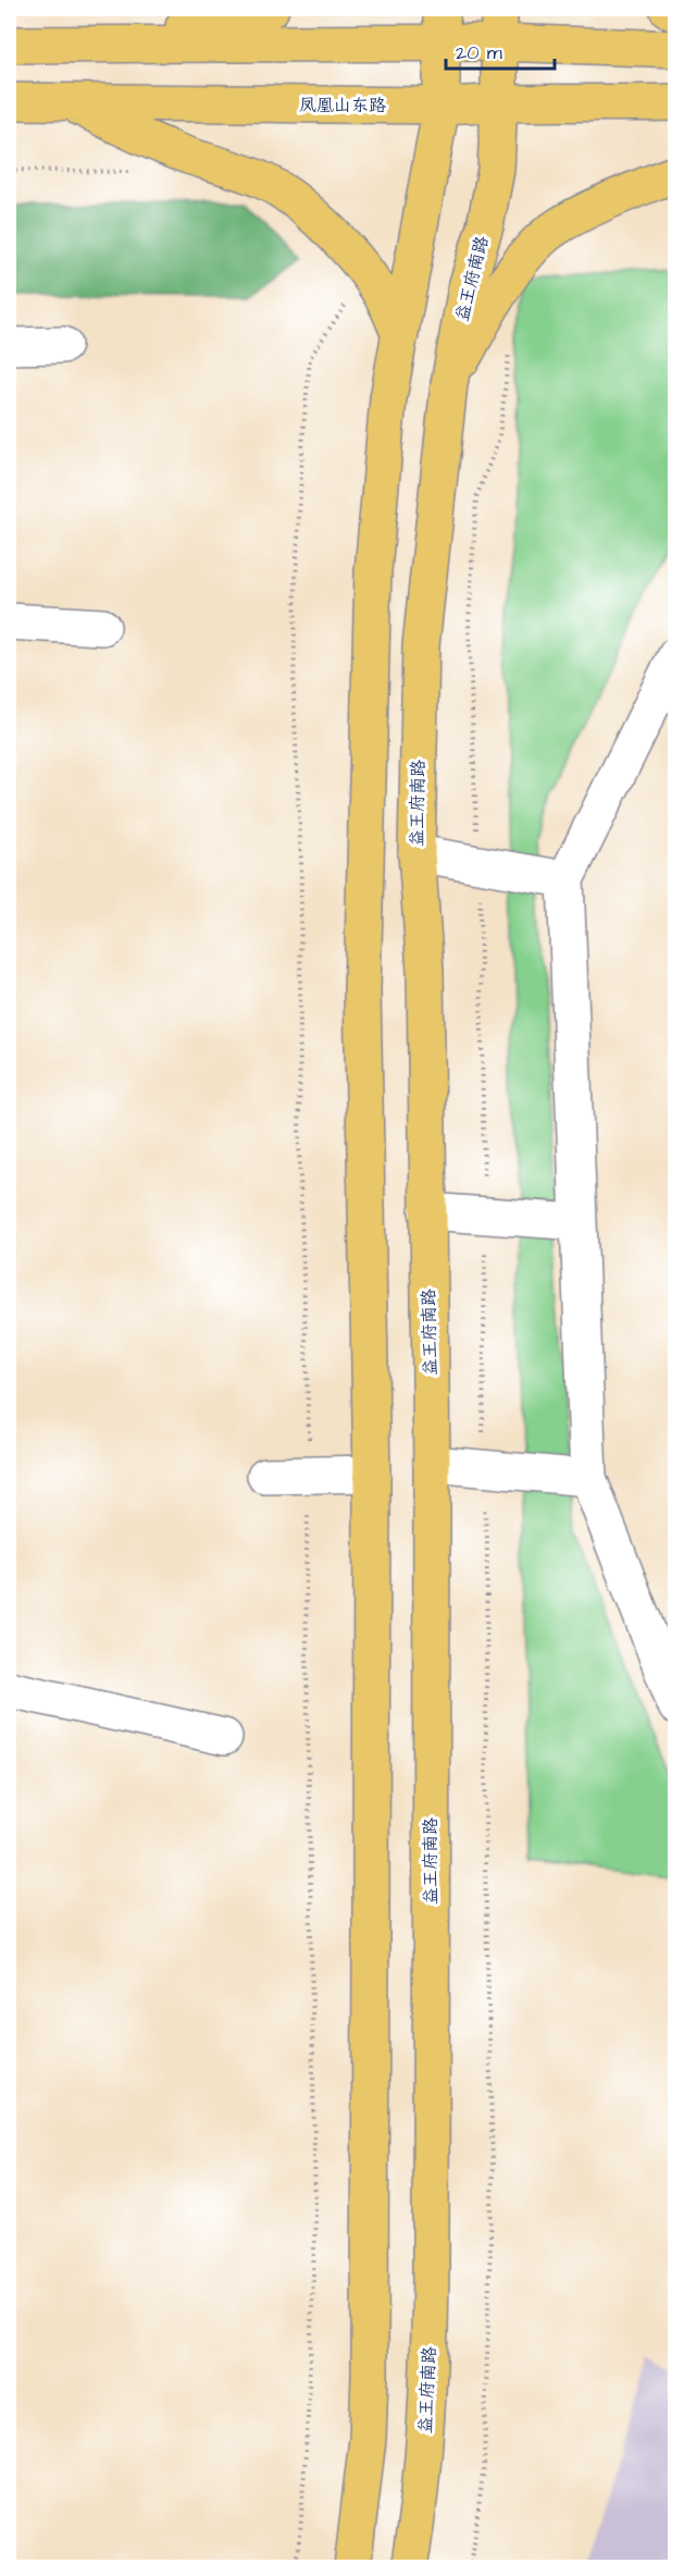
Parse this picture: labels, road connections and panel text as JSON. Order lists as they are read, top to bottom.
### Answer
{
  "streets": {
    "main road": ["凤凰山东路", "益王府南路"]
  },
  "crossings": [
    ["凤凰山东路", "益王府南路"]
  ],
  "scale_bar": "20 m"
}
